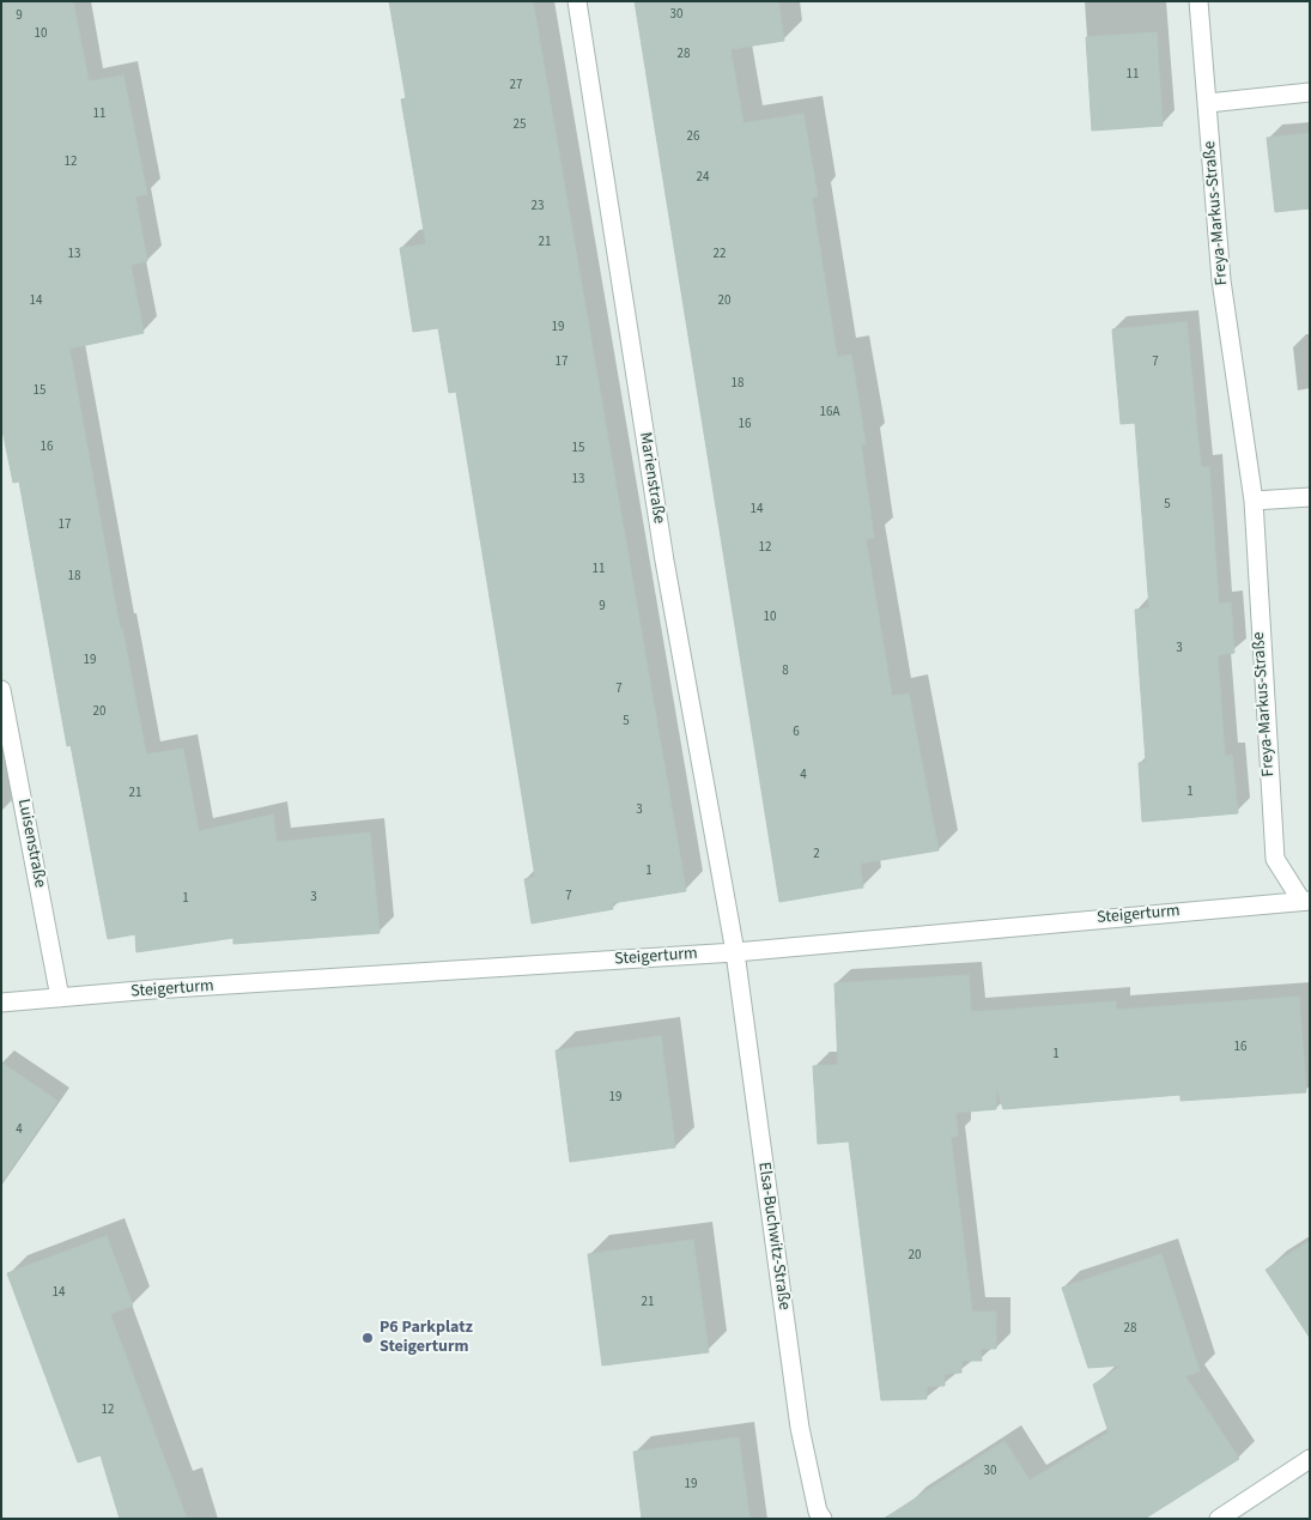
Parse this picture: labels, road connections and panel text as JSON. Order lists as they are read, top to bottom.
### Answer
{
  "streets": {
    "street": [
      "Freya-Markus-Straße",
      "Marienstraße",
      "Luisenstraße",
      "Steigerturm",
      "Elsa-Buchwitz-Straße"
    ]
  },
  "crossings": [
    ["Freya-Markus-Straße", "Steigerturm"],
    ["Marienstraße", "Steigerturm"],
    ["Marienstraße", "Elsa-Buchwitz-Straße"],
    ["Luisenstraße", "Steigerturm"],
    ["Steigerturm", "Elsa-Buchwitz-Straße"]
  ],
  "places": ["P6 Parkplatz Steigerturm"],
  "house_numbers": [
    "30",
    "9",
    "10",
    "28",
    "11",
    "27",
    "11",
    "25",
    "26",
    "12",
    "24",
    "23",
    "21",
    "13",
    "22",
    "14",
    "20",
    "19",
    "17",
    "7",
    "18",
    "15",
    "16A",
    "16",
    "16",
    "15",
    "13",
    "5",
    "14",
    "17",
    "12",
    "11",
    "18",
    "9",
    "10",
    "3",
    "19",
    "8",
    "7",
    "20",
    "5",
    "6",
    "4",
    "1",
    "21",
    "3",
    "2",
    "1",
    "7",
    "3",
    "1",
    "16",
    "1",
    "19",
    "4",
    "20",
    "14",
    "21",
    "28",
    "12",
    "30",
    "19"
  ]
}
